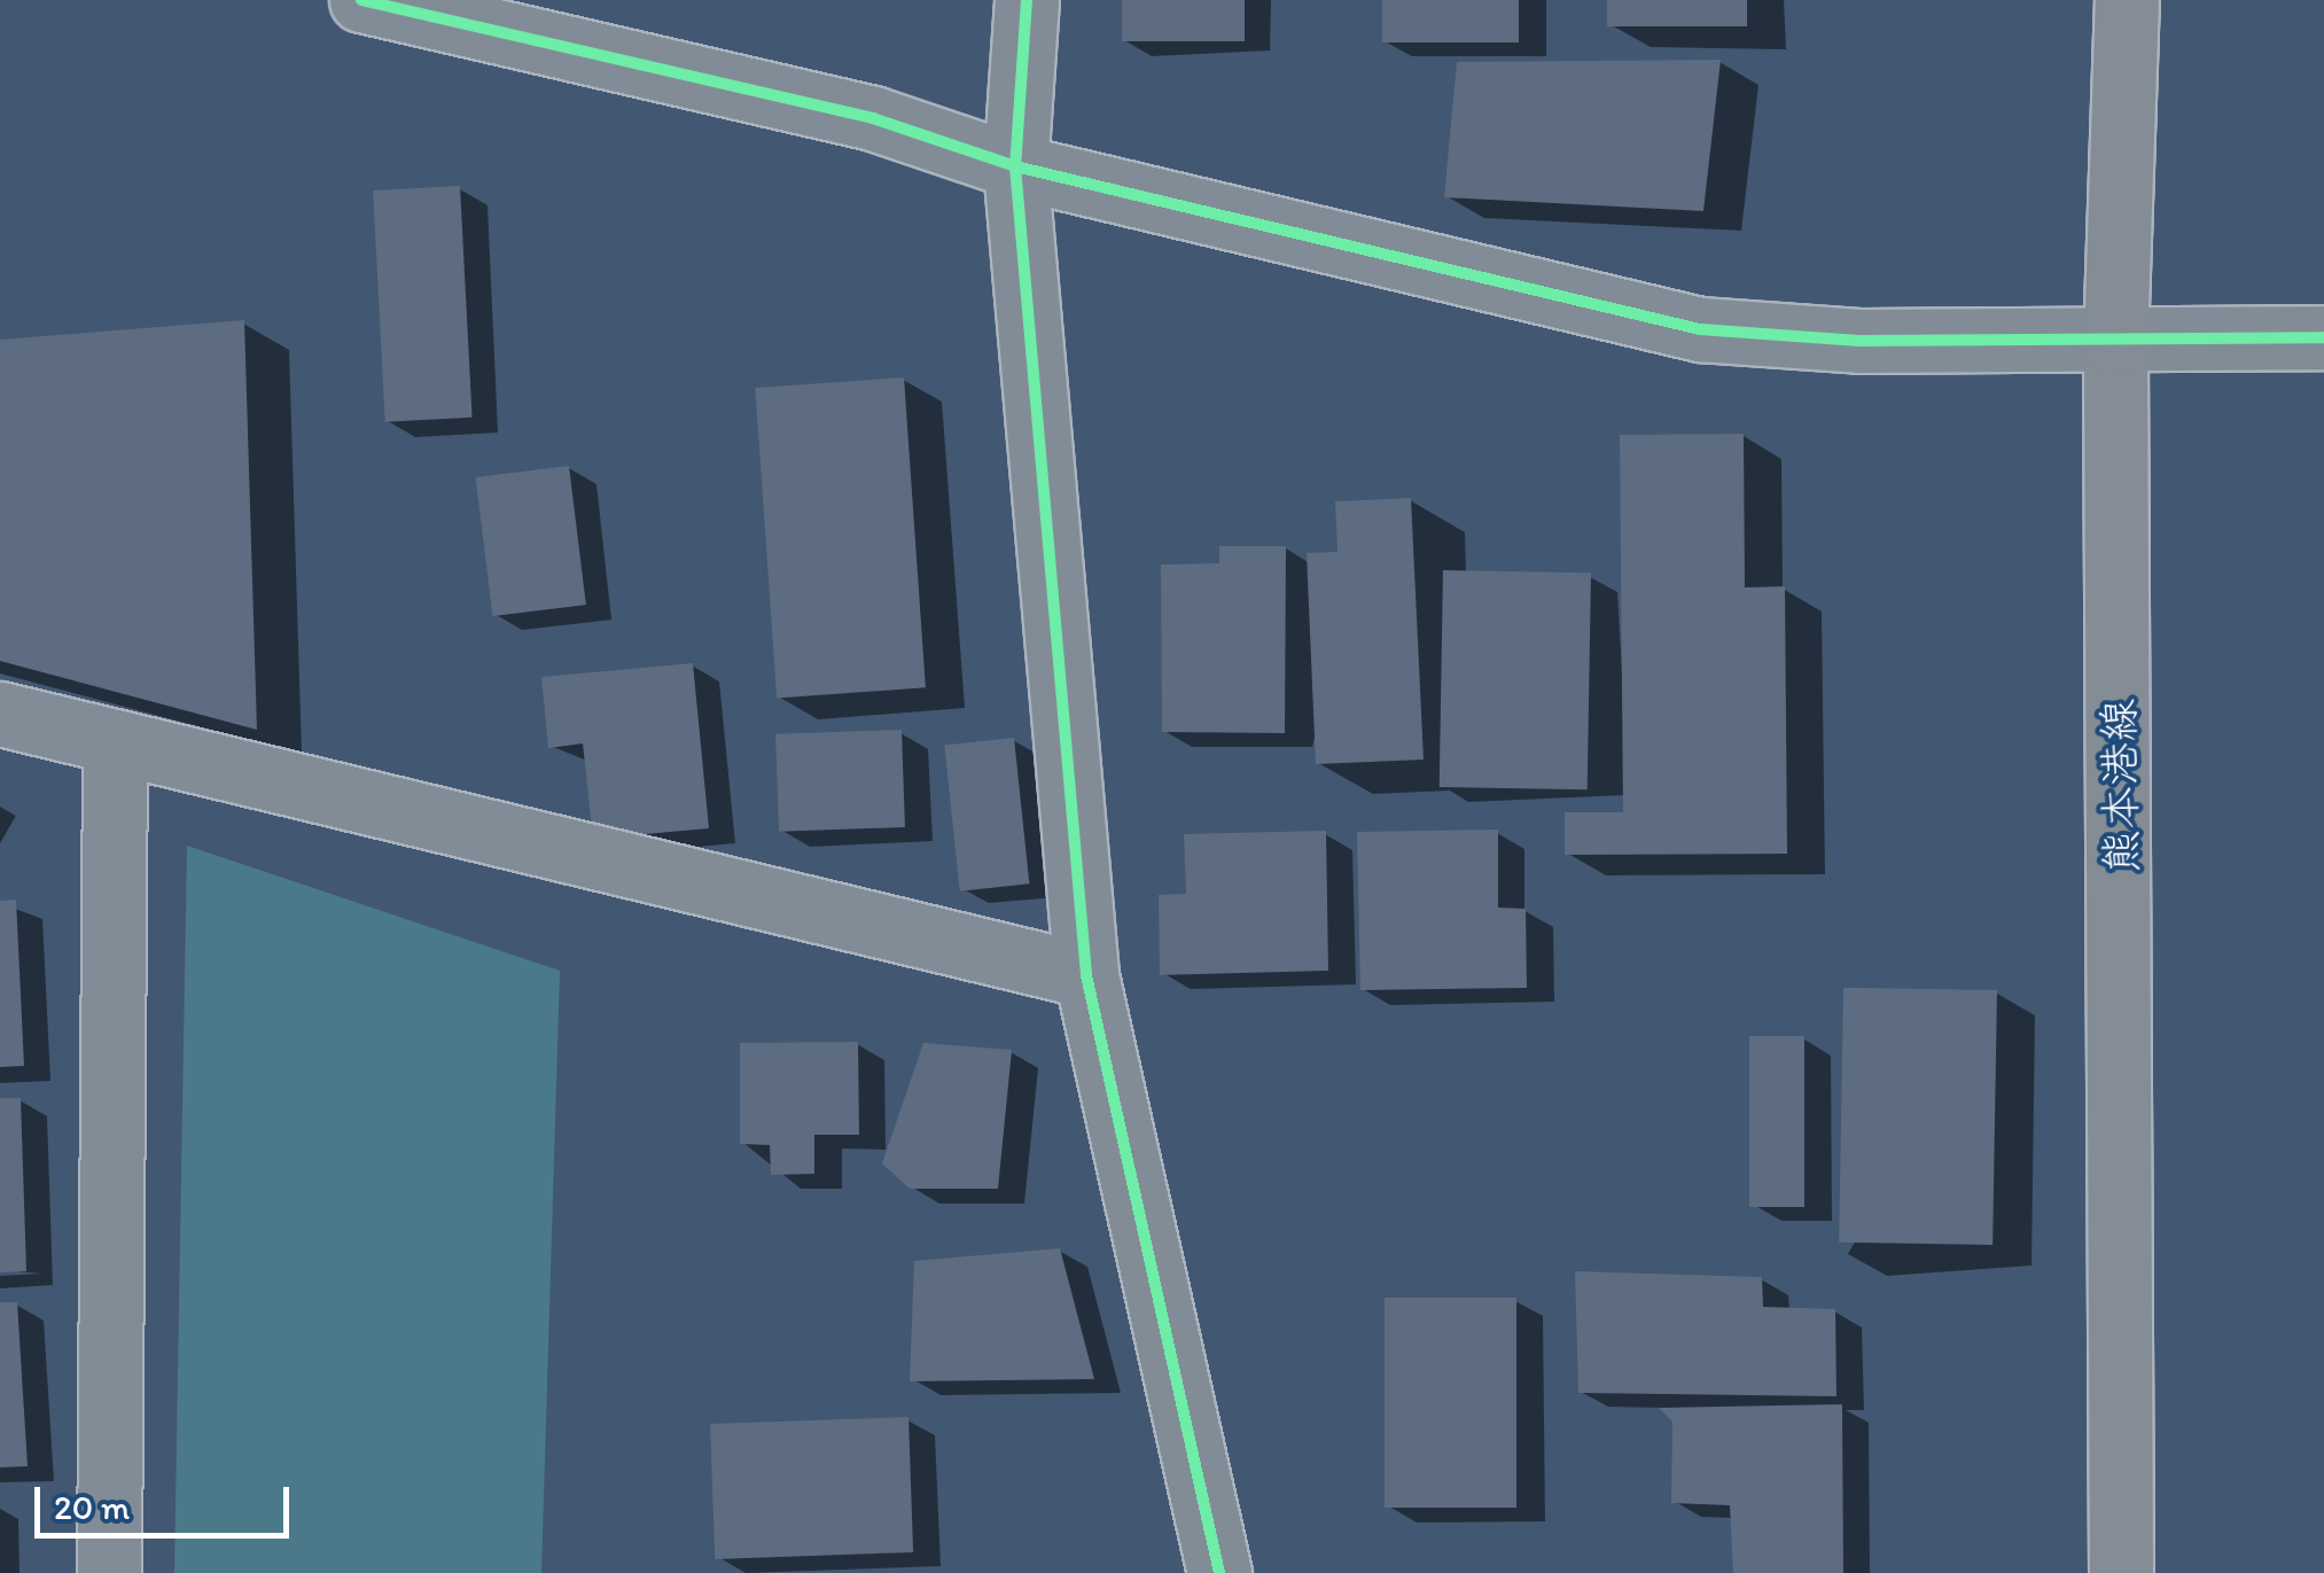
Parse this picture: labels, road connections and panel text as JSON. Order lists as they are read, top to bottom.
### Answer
{
  "streets": {
    "main road": ["熊本港線"]
  },
  "scale_bar": "20 m"
}
